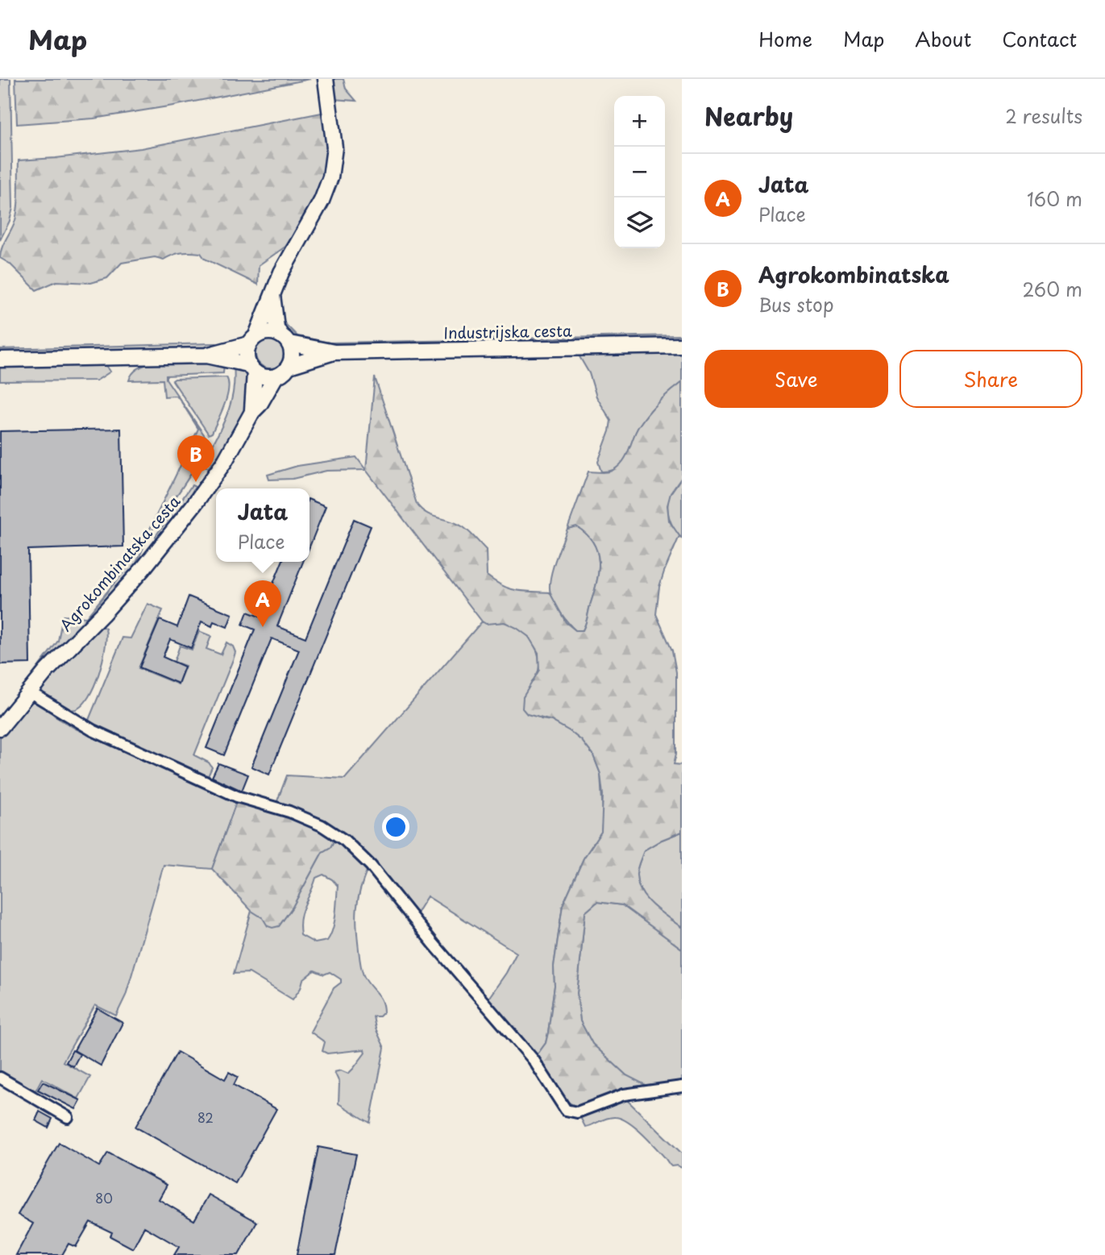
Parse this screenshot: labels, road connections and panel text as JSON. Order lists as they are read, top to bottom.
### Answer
{
  "streets": {
    "street": ["Industrijska cesta", "Agrokombinatska cesta"]
  },
  "crossings": [
    ["Industrijska cesta", "Agrokombinatska cesta"]
  ],
  "house_numbers": ["82", "80"],
  "page": {
    "header": "Map",
    "nav": [
      "Home",
      "Map",
      "About",
      "Contact"
    ],
    "heading": ["Nearby", "2 results"],
    "map_buttons": ["+", "−"],
    "list": [
      {
        "mark": "A",
        "name": "Jata",
        "note": "Place",
        "value": "160 m"
      },
      {
        "mark": "B",
        "name": "Agrokombinatska",
        "note": "Bus stop",
        "value": "260 m"
      }
    ],
    "buttons": ["Save", "Share"],
    "pins": ["B", "A"],
    "popup": ["Jata", "Place"]
  }
}
